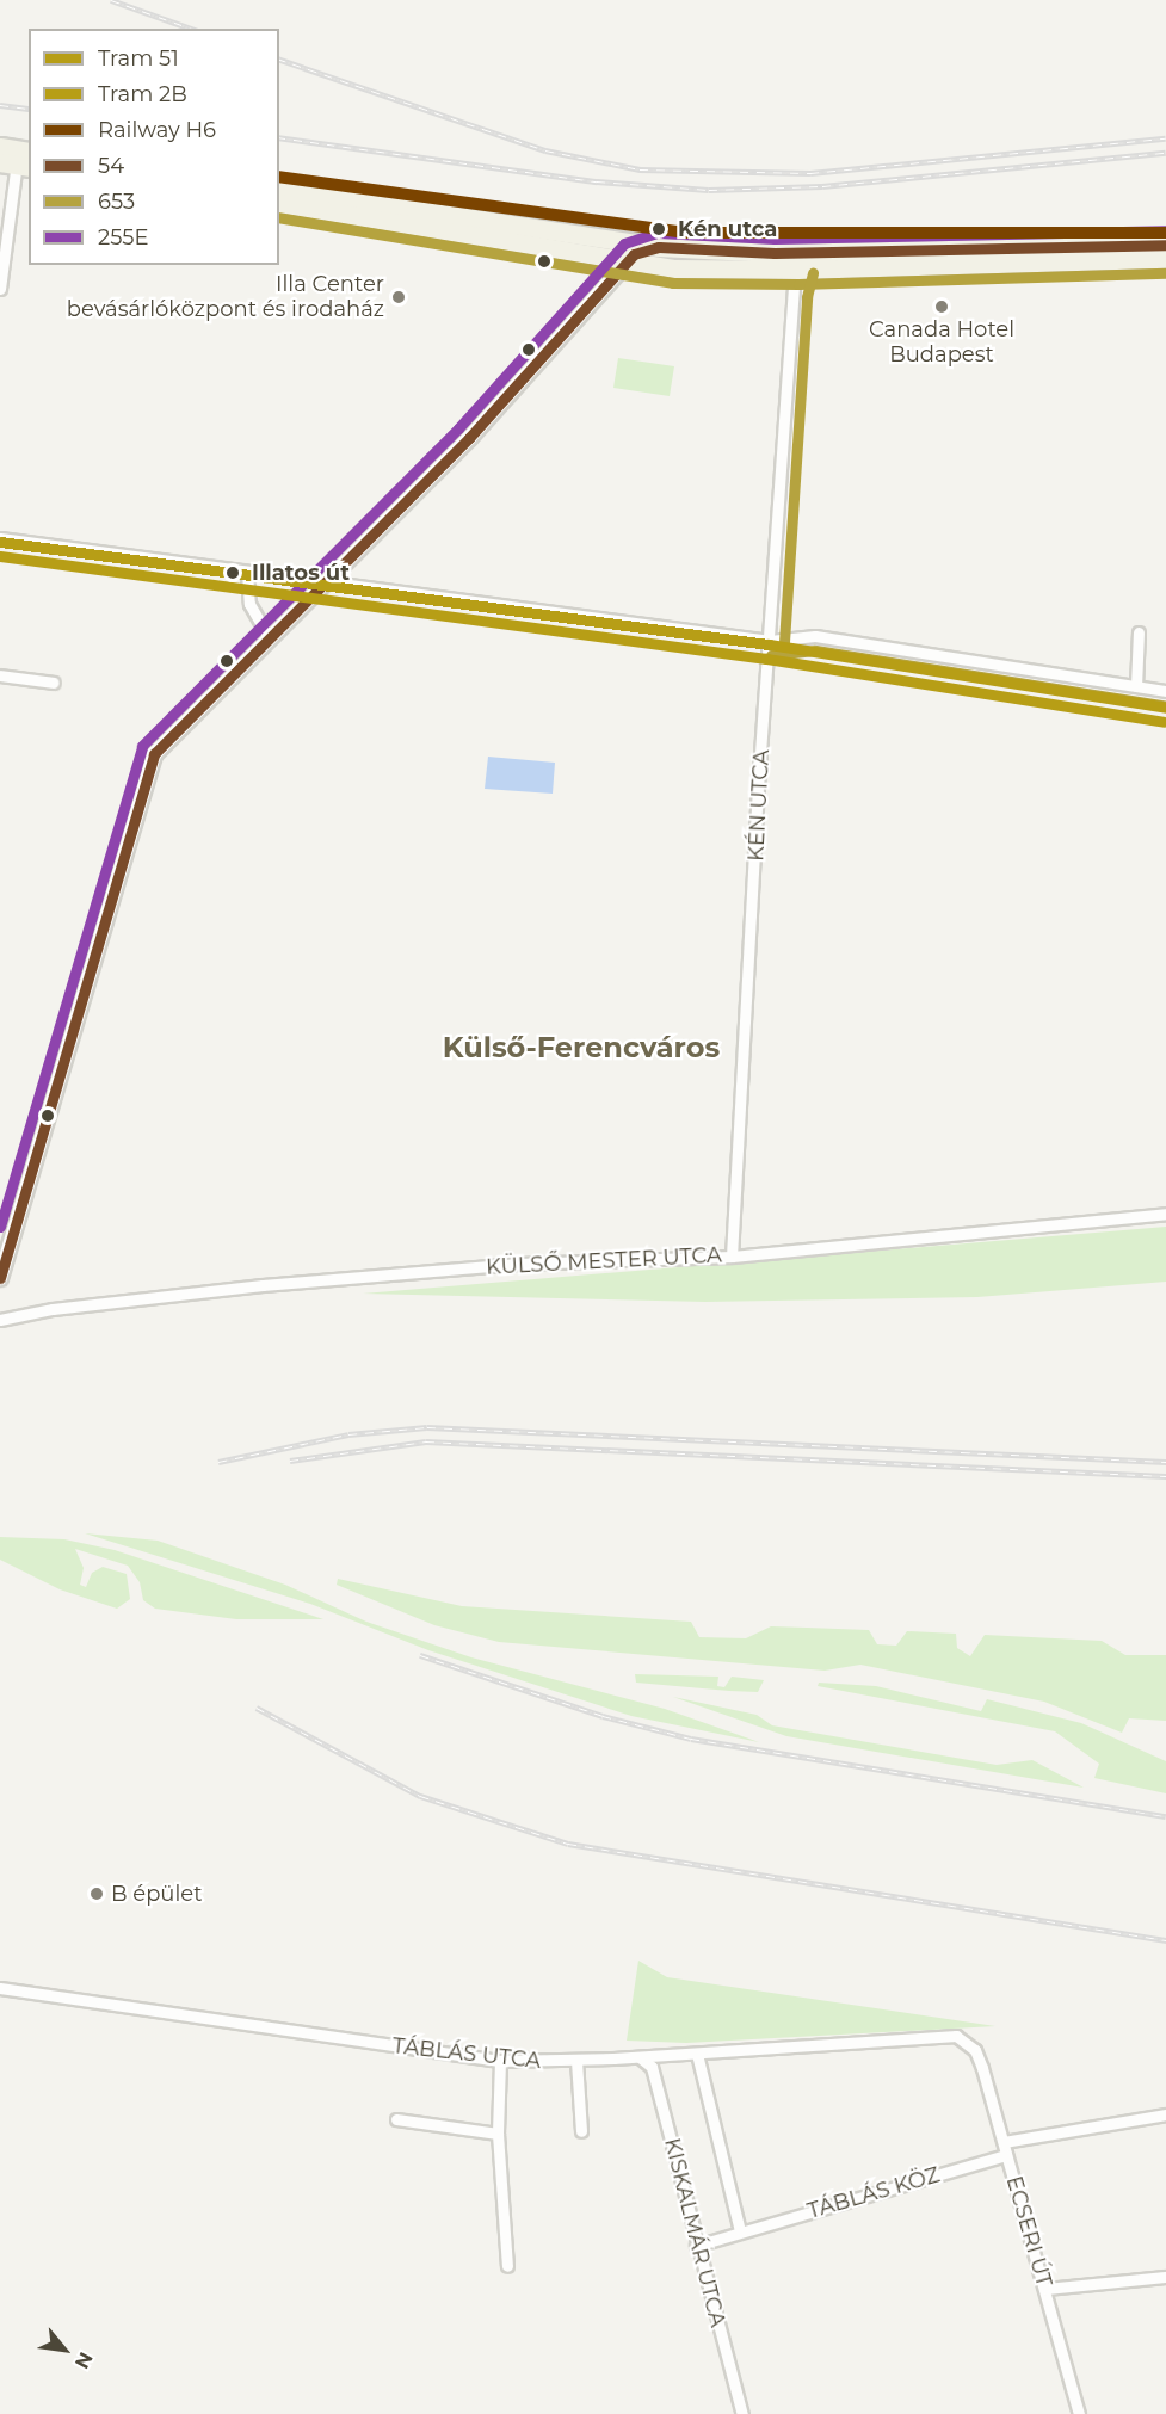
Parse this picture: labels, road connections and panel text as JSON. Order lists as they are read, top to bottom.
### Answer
{
  "streets": {
    "street": [
      "KÉN UTCA",
      "KÜLSŐ MESTER UTCA",
      "TÁBLÁS UTCA",
      "TÁBLÁS KÖZ",
      "ECSERI ÚT",
      "KISKALMÁR UTCA"
    ]
  },
  "crossings": [
    ["KÉN UTCA", "KÜLSŐ MESTER UTCA"],
    ["TÁBLÁS UTCA", "ECSERI ÚT"],
    ["TÁBLÁS UTCA", "KISKALMÁR UTCA"],
    ["TÁBLÁS KÖZ", "ECSERI ÚT"],
    ["TÁBLÁS KÖZ", "KISKALMÁR UTCA"]
  ],
  "districts": ["Külső-Ferencváros"],
  "places": [
    "Kén utca",
    "Illa Center bevásárlóközpont és irodaház",
    "Canada Hotel Budapest",
    "Illatos út",
    "B épület"
  ],
  "lines": [
    "rail line H6",
    "transit line 653",
    "transit line 255E",
    "transit line 54",
    "tram line 51",
    "tram line 2B"
  ],
  "legend": [
    "Tram 51",
    "Tram 2B",
    "Railway H6",
    "54",
    "653",
    "255E"
  ],
  "north": "bottom right"
}
